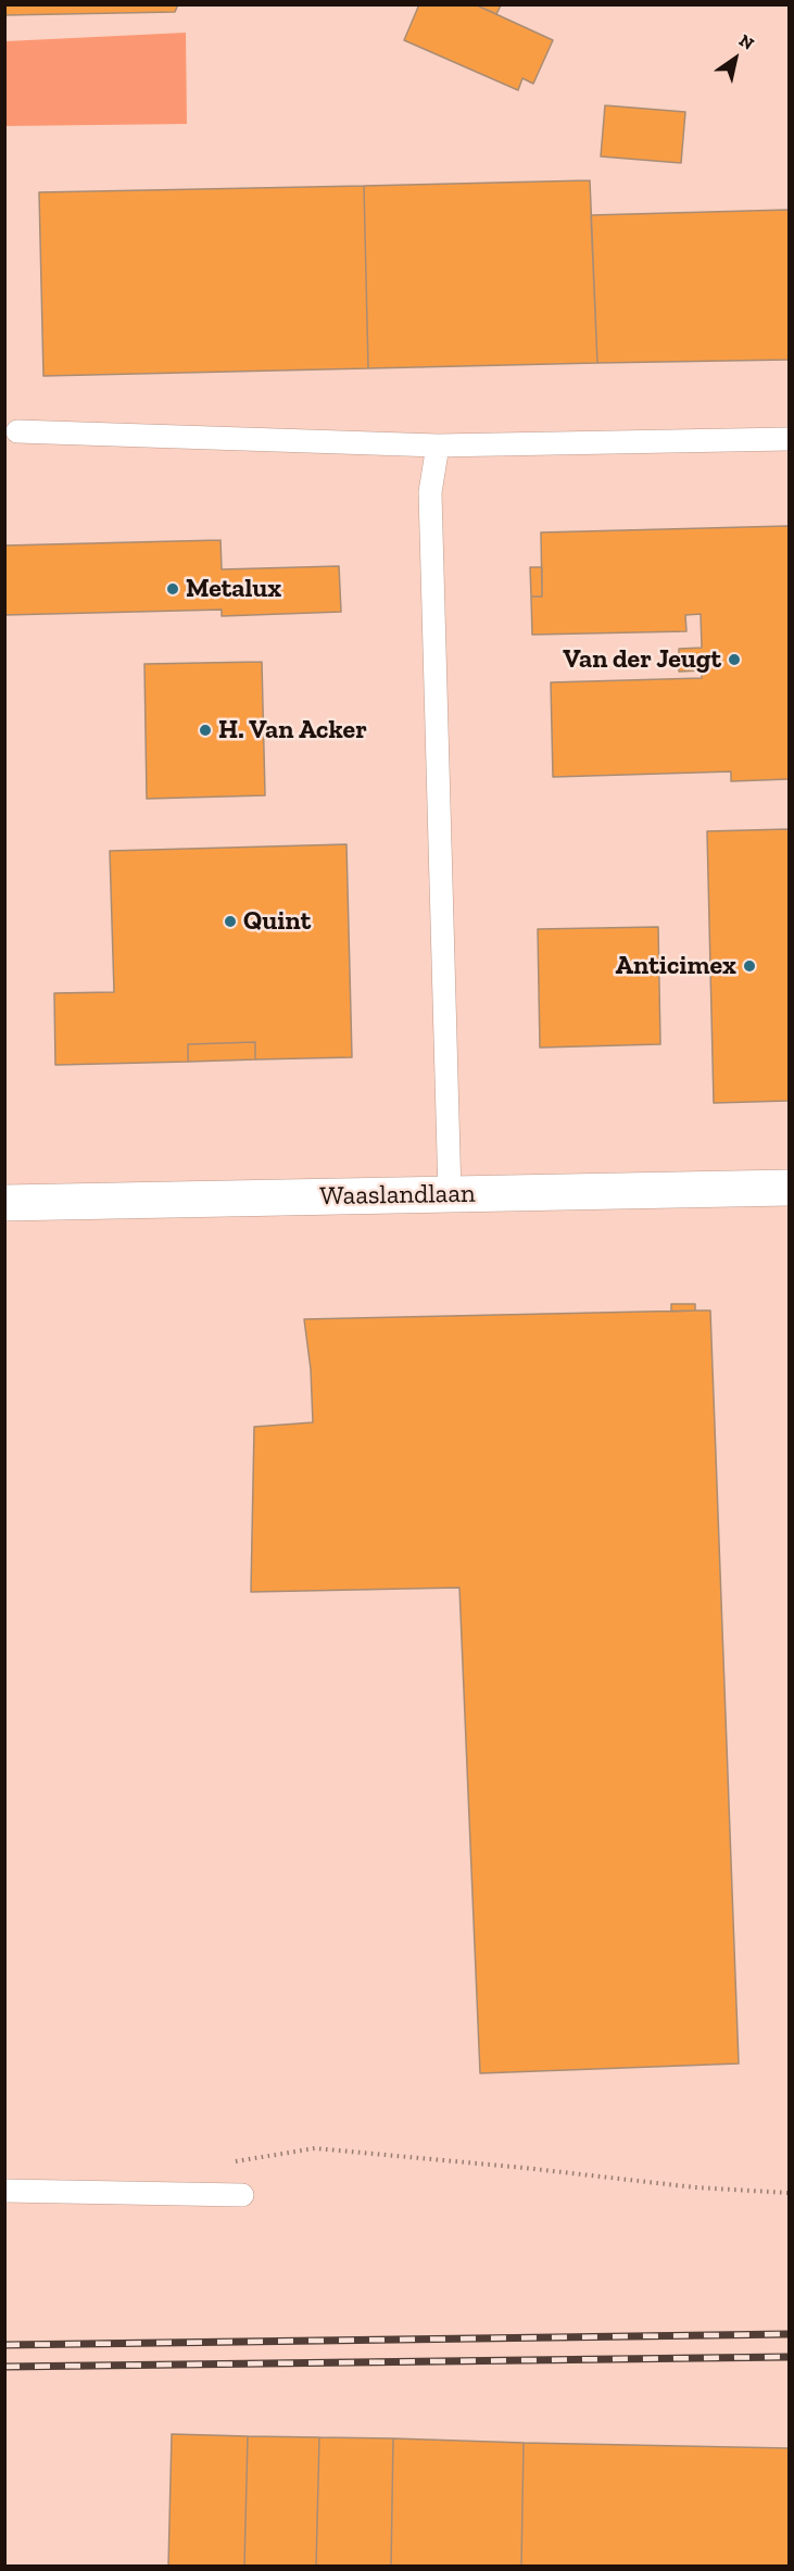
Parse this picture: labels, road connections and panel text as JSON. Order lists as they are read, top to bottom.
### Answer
{
  "streets": {
    "street": ["Waaslandlaan"]
  },
  "places": [
    "Metalux",
    "Van der Jeugt",
    "H. Van Acker",
    "Quint",
    "Anticimex"
  ],
  "north": "top right"
}
